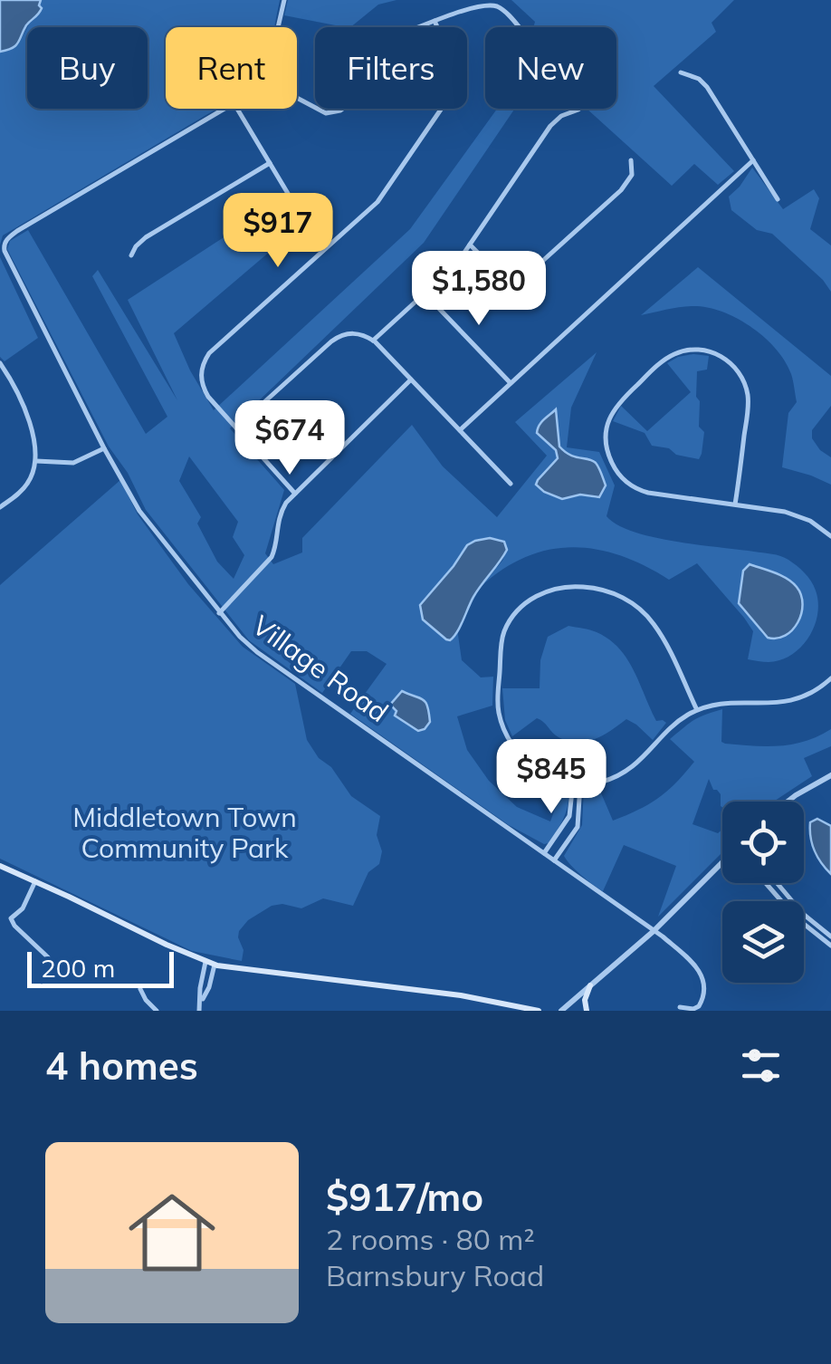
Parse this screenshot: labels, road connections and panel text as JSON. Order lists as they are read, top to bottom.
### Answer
{
  "streets": {
    "street": ["Village Road"]
  },
  "parks": ["Middletown Town Community Park"],
  "scale_bar": "200 m",
  "page": {
    "chip": [
      "Buy",
      "Rent",
      "Filters",
      "New"
    ],
    "price": [
      "$917",
      "$1,580",
      "$674",
      "$845"
    ],
    "scale": "200 m",
    "heading": "4 homes",
    "list": [
      {
        "name": "$917/mo",
        "note": "2 rooms · 80 m² · Barnsbury Road"
      }
    ]
  }
}
